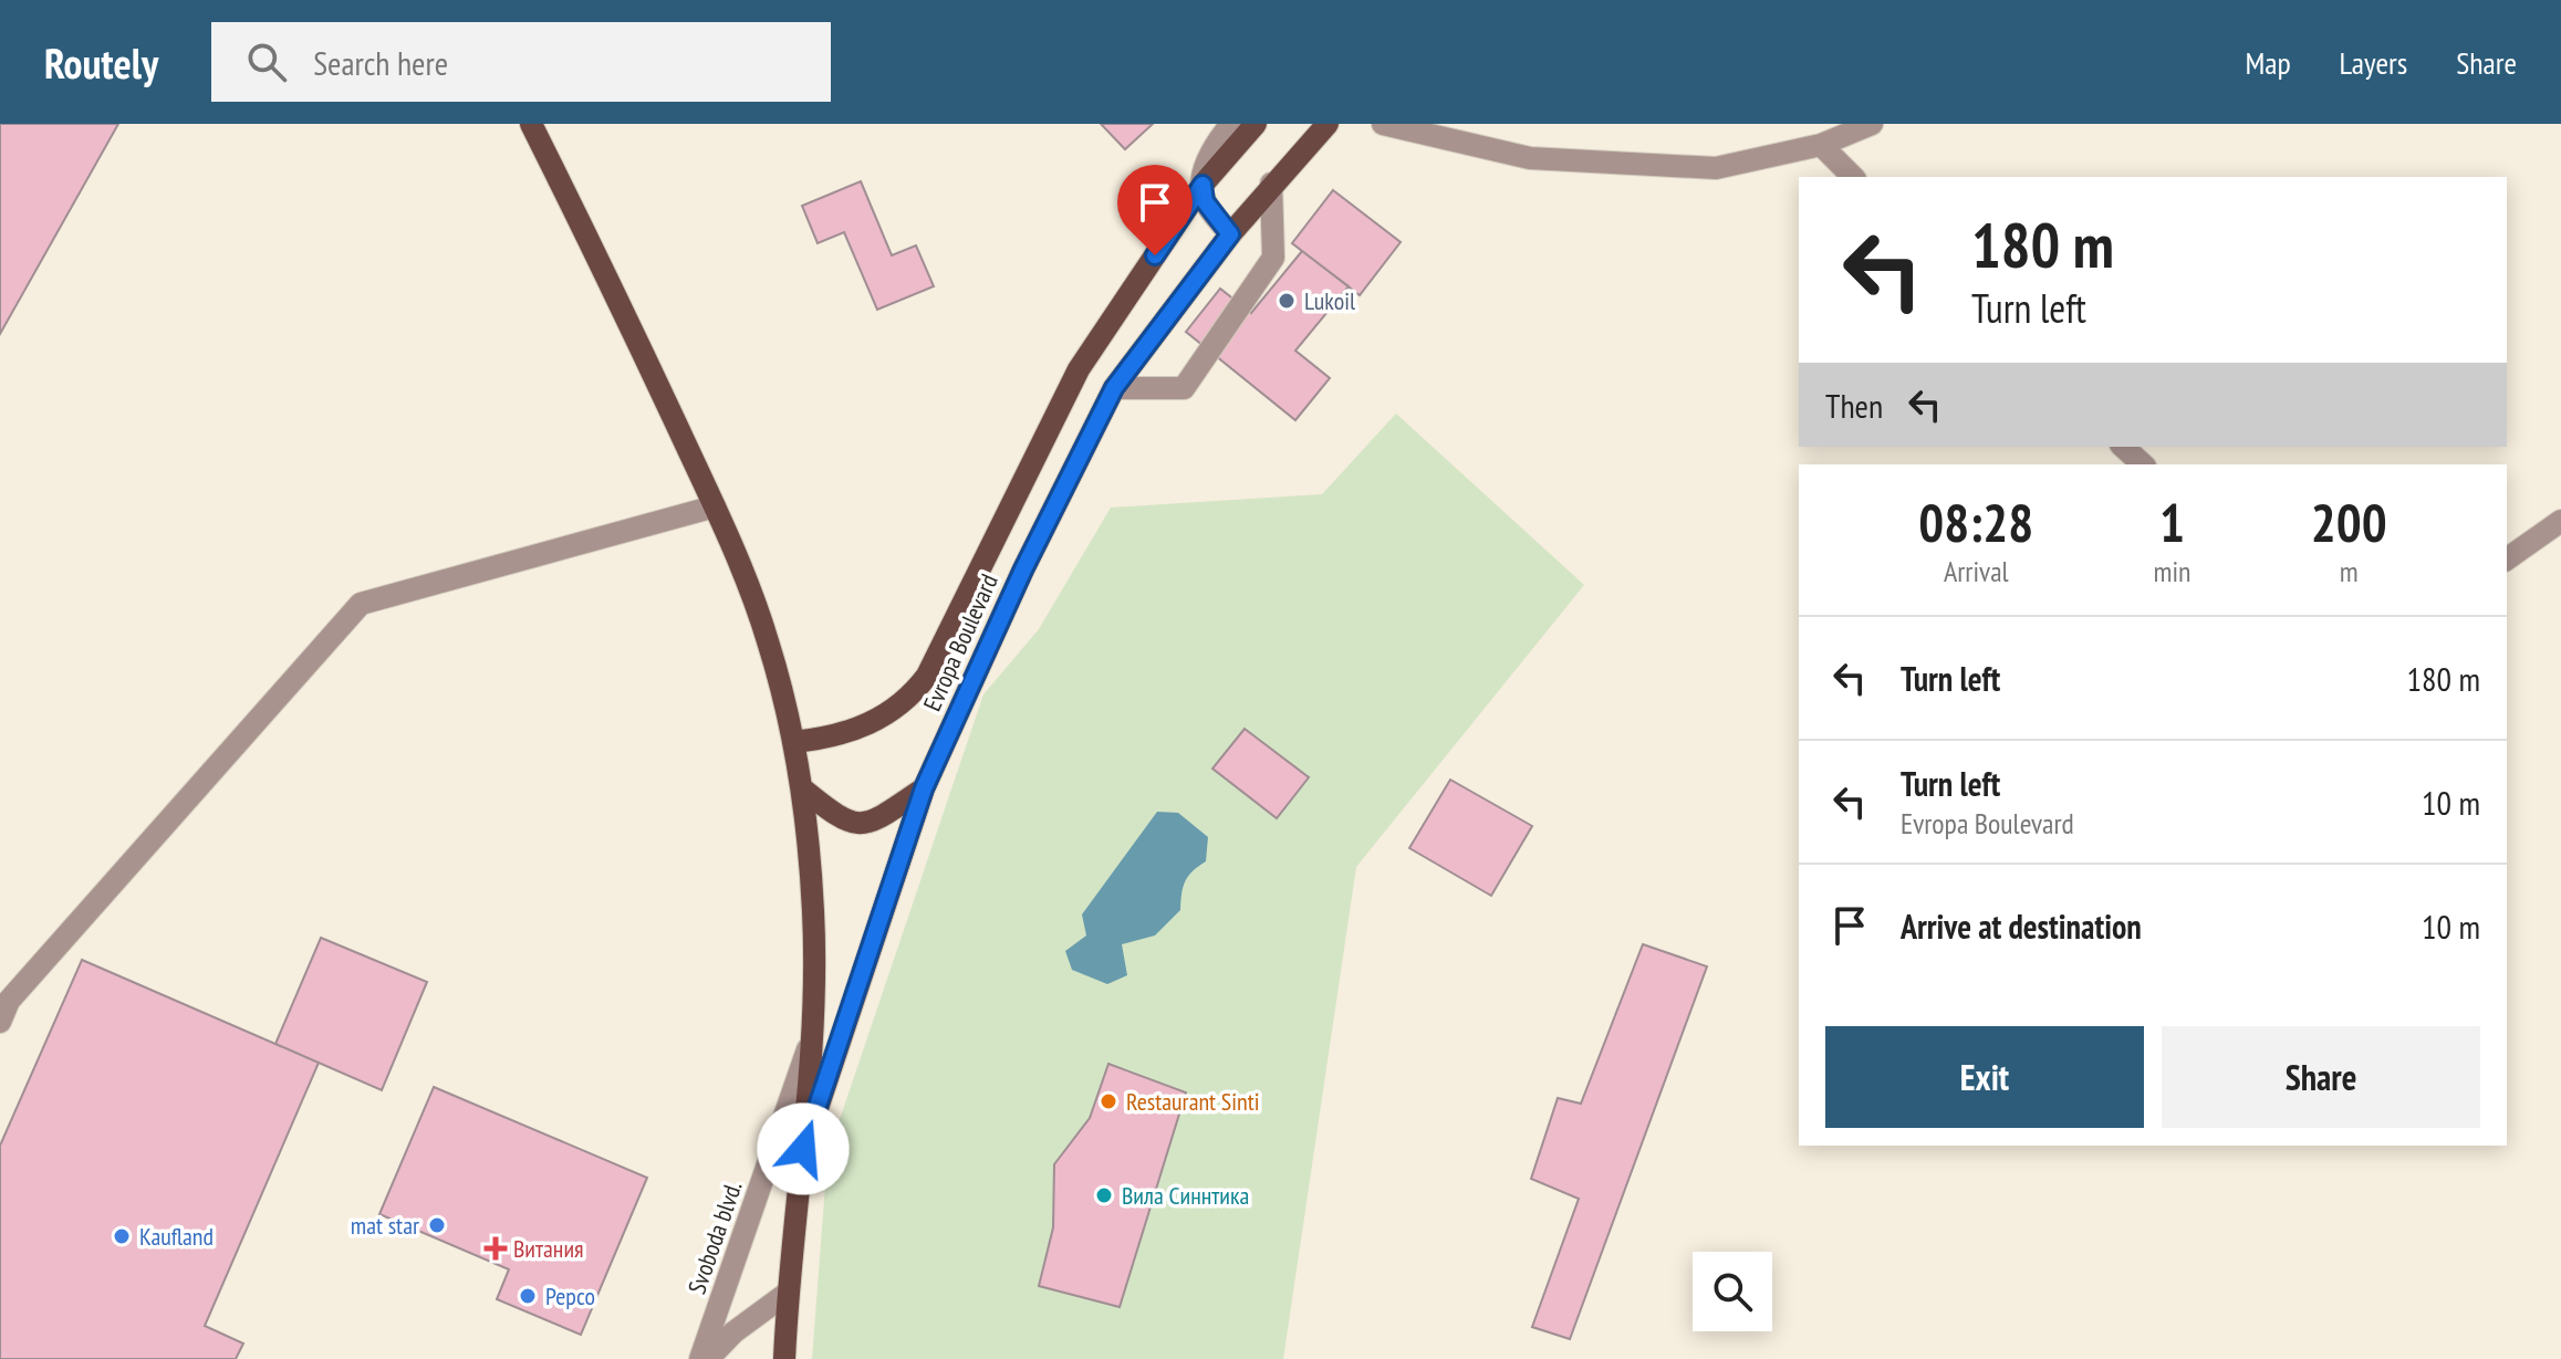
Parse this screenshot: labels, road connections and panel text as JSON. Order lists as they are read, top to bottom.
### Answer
{
  "streets": {
    "main road": ["Evropa Boulevard"],
    "street": ["Svoboda blvd."]
  },
  "places": {
    "other": [
      "Lukoil",
      "Restaurant Sinti",
      "Вила Синнтика",
      "mat star",
      "Kaufland",
      "Pepco"
    ],
    "health": ["Витания"]
  },
  "page": {
    "header": "Routely",
    "search": "Search here",
    "nav": ["Map", "Layers", "Share"],
    "turn": ["180 m", "Turn left"],
    "then": "Then",
    "eta": [
      "08:28",
      "Arrival",
      "1",
      "min",
      "200",
      "m"
    ],
    "list": [
      {
        "name": "Turn left",
        "value": "180 m"
      },
      {
        "name": "Turn left",
        "note": "Evropa Boulevard",
        "value": "10 m"
      },
      {
        "name": "Arrive at destination",
        "value": "10 m"
      }
    ],
    "buttons": ["Exit", "Share"]
  }
}
